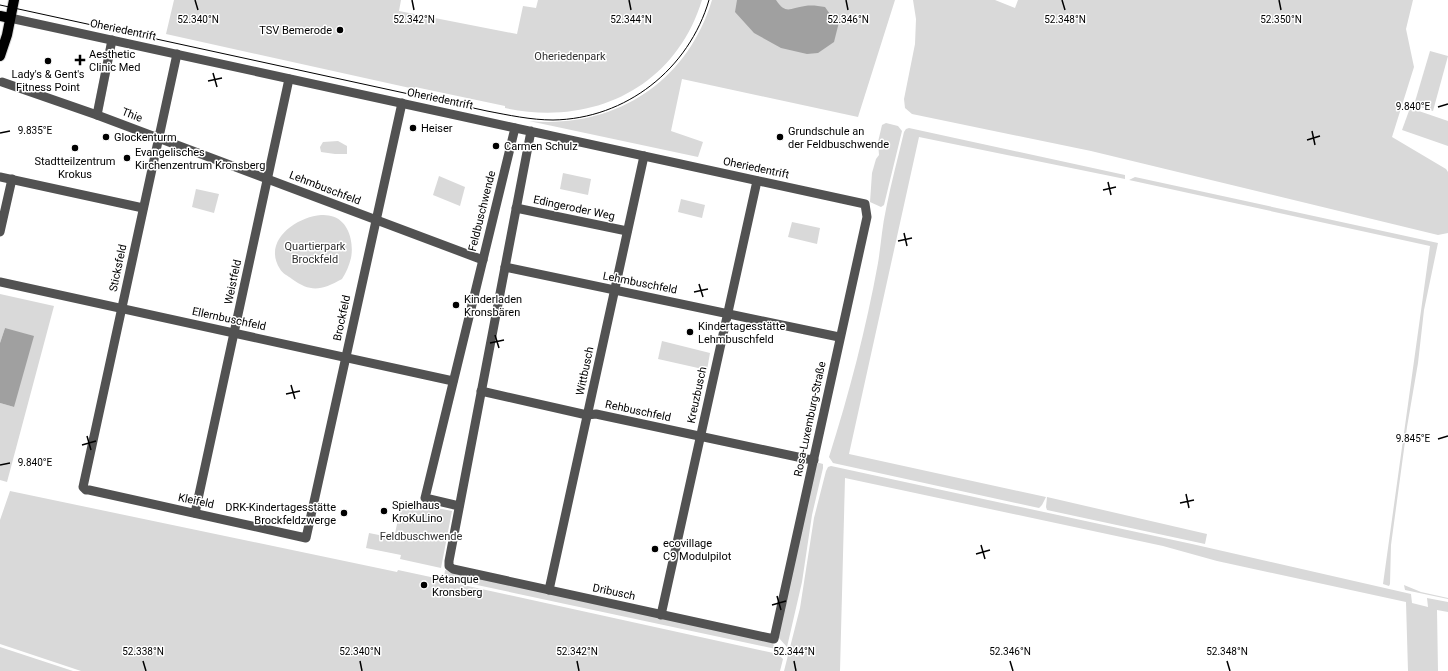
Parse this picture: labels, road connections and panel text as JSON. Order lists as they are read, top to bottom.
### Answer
{
  "streets": {
    "street": [
      "Oheriedentrift",
      "Thie",
      "Lehmbuschfeld",
      "Edingeroder Weg",
      "Feldbuschwende",
      "Sticksfeld",
      "Weistfeld",
      "Brockfeld",
      "Ellernbuschfeld",
      "Wittbusch",
      "Kreuzbusch",
      "Rehbuschfeld",
      "Rosa-Luxemburg-Straße",
      "Kleifeld",
      "Dribusch"
    ]
  },
  "crossings": [
    ["Oheriedentrift", "Feldbuschwende"],
    ["Oheriedentrift", "Sticksfeld"],
    ["Oheriedentrift", "Weistfeld"],
    ["Oheriedentrift", "Brockfeld"],
    ["Oheriedentrift", "Wittbusch"],
    ["Oheriedentrift", "Kreuzbusch"],
    ["Oheriedentrift", "Rosa-Luxemburg-Straße"],
    ["Thie", "Lehmbuschfeld"],
    ["Thie", "Sticksfeld"],
    ["Lehmbuschfeld", "Feldbuschwende"],
    ["Lehmbuschfeld", "Sticksfeld"],
    ["Lehmbuschfeld", "Weistfeld"],
    ["Lehmbuschfeld", "Brockfeld"],
    ["Lehmbuschfeld", "Wittbusch"],
    ["Lehmbuschfeld", "Kreuzbusch"],
    ["Lehmbuschfeld", "Rosa-Luxemburg-Straße"],
    ["Edingeroder Weg", "Wittbusch"],
    ["Feldbuschwende", "Ellernbuschfeld"],
    ["Feldbuschwende", "Dribusch"],
    ["Sticksfeld", "Ellernbuschfeld"],
    ["Sticksfeld", "Kleifeld"],
    ["Weistfeld", "Ellernbuschfeld"],
    ["Weistfeld", "Kleifeld"],
    ["Brockfeld", "Ellernbuschfeld"],
    ["Brockfeld", "Kleifeld"],
    ["Wittbusch", "Rehbuschfeld"],
    ["Wittbusch", "Dribusch"],
    ["Kreuzbusch", "Rehbuschfeld"],
    ["Kreuzbusch", "Dribusch"],
    ["Rehbuschfeld", "Rosa-Luxemburg-Straße"],
    ["Rosa-Luxemburg-Straße", "Dribusch"]
  ],
  "parks": ["Oheriedenpark", "Quartierpark Brockfeld", "Feldbuschwende"],
  "places": {
    "other": [
      "TSV Bemerode",
      "Lady's & Gent's Fitness Point",
      "Heiser",
      "Glockenturm",
      "Grundschule an der Feldbuschwende",
      "Carmen Schulz",
      "Stadtteilzentrum Krokus",
      "Evangelisches Kirchenzentrum Kronsberg",
      "Kinderladen Kronsbären",
      "Kindertagesstätte Lehmbuschfeld",
      "Spielhaus KroKuLino",
      "DRK-Kindertagesstätte Brockfeldzwerge",
      "ecovillage C9 Modulpilot",
      "Pétanque Kronsberg"
    ],
    "health": ["Aesthetic Clinic Med"]
  },
  "coordinates": [
    "52.348°N",
    "52.350°N",
    "52.340°N",
    "52.342°N",
    "52.344°N",
    "52.346°N",
    "9.840°E",
    "9.835°E",
    "9.845°E",
    "52.338°N"
  ]
}
